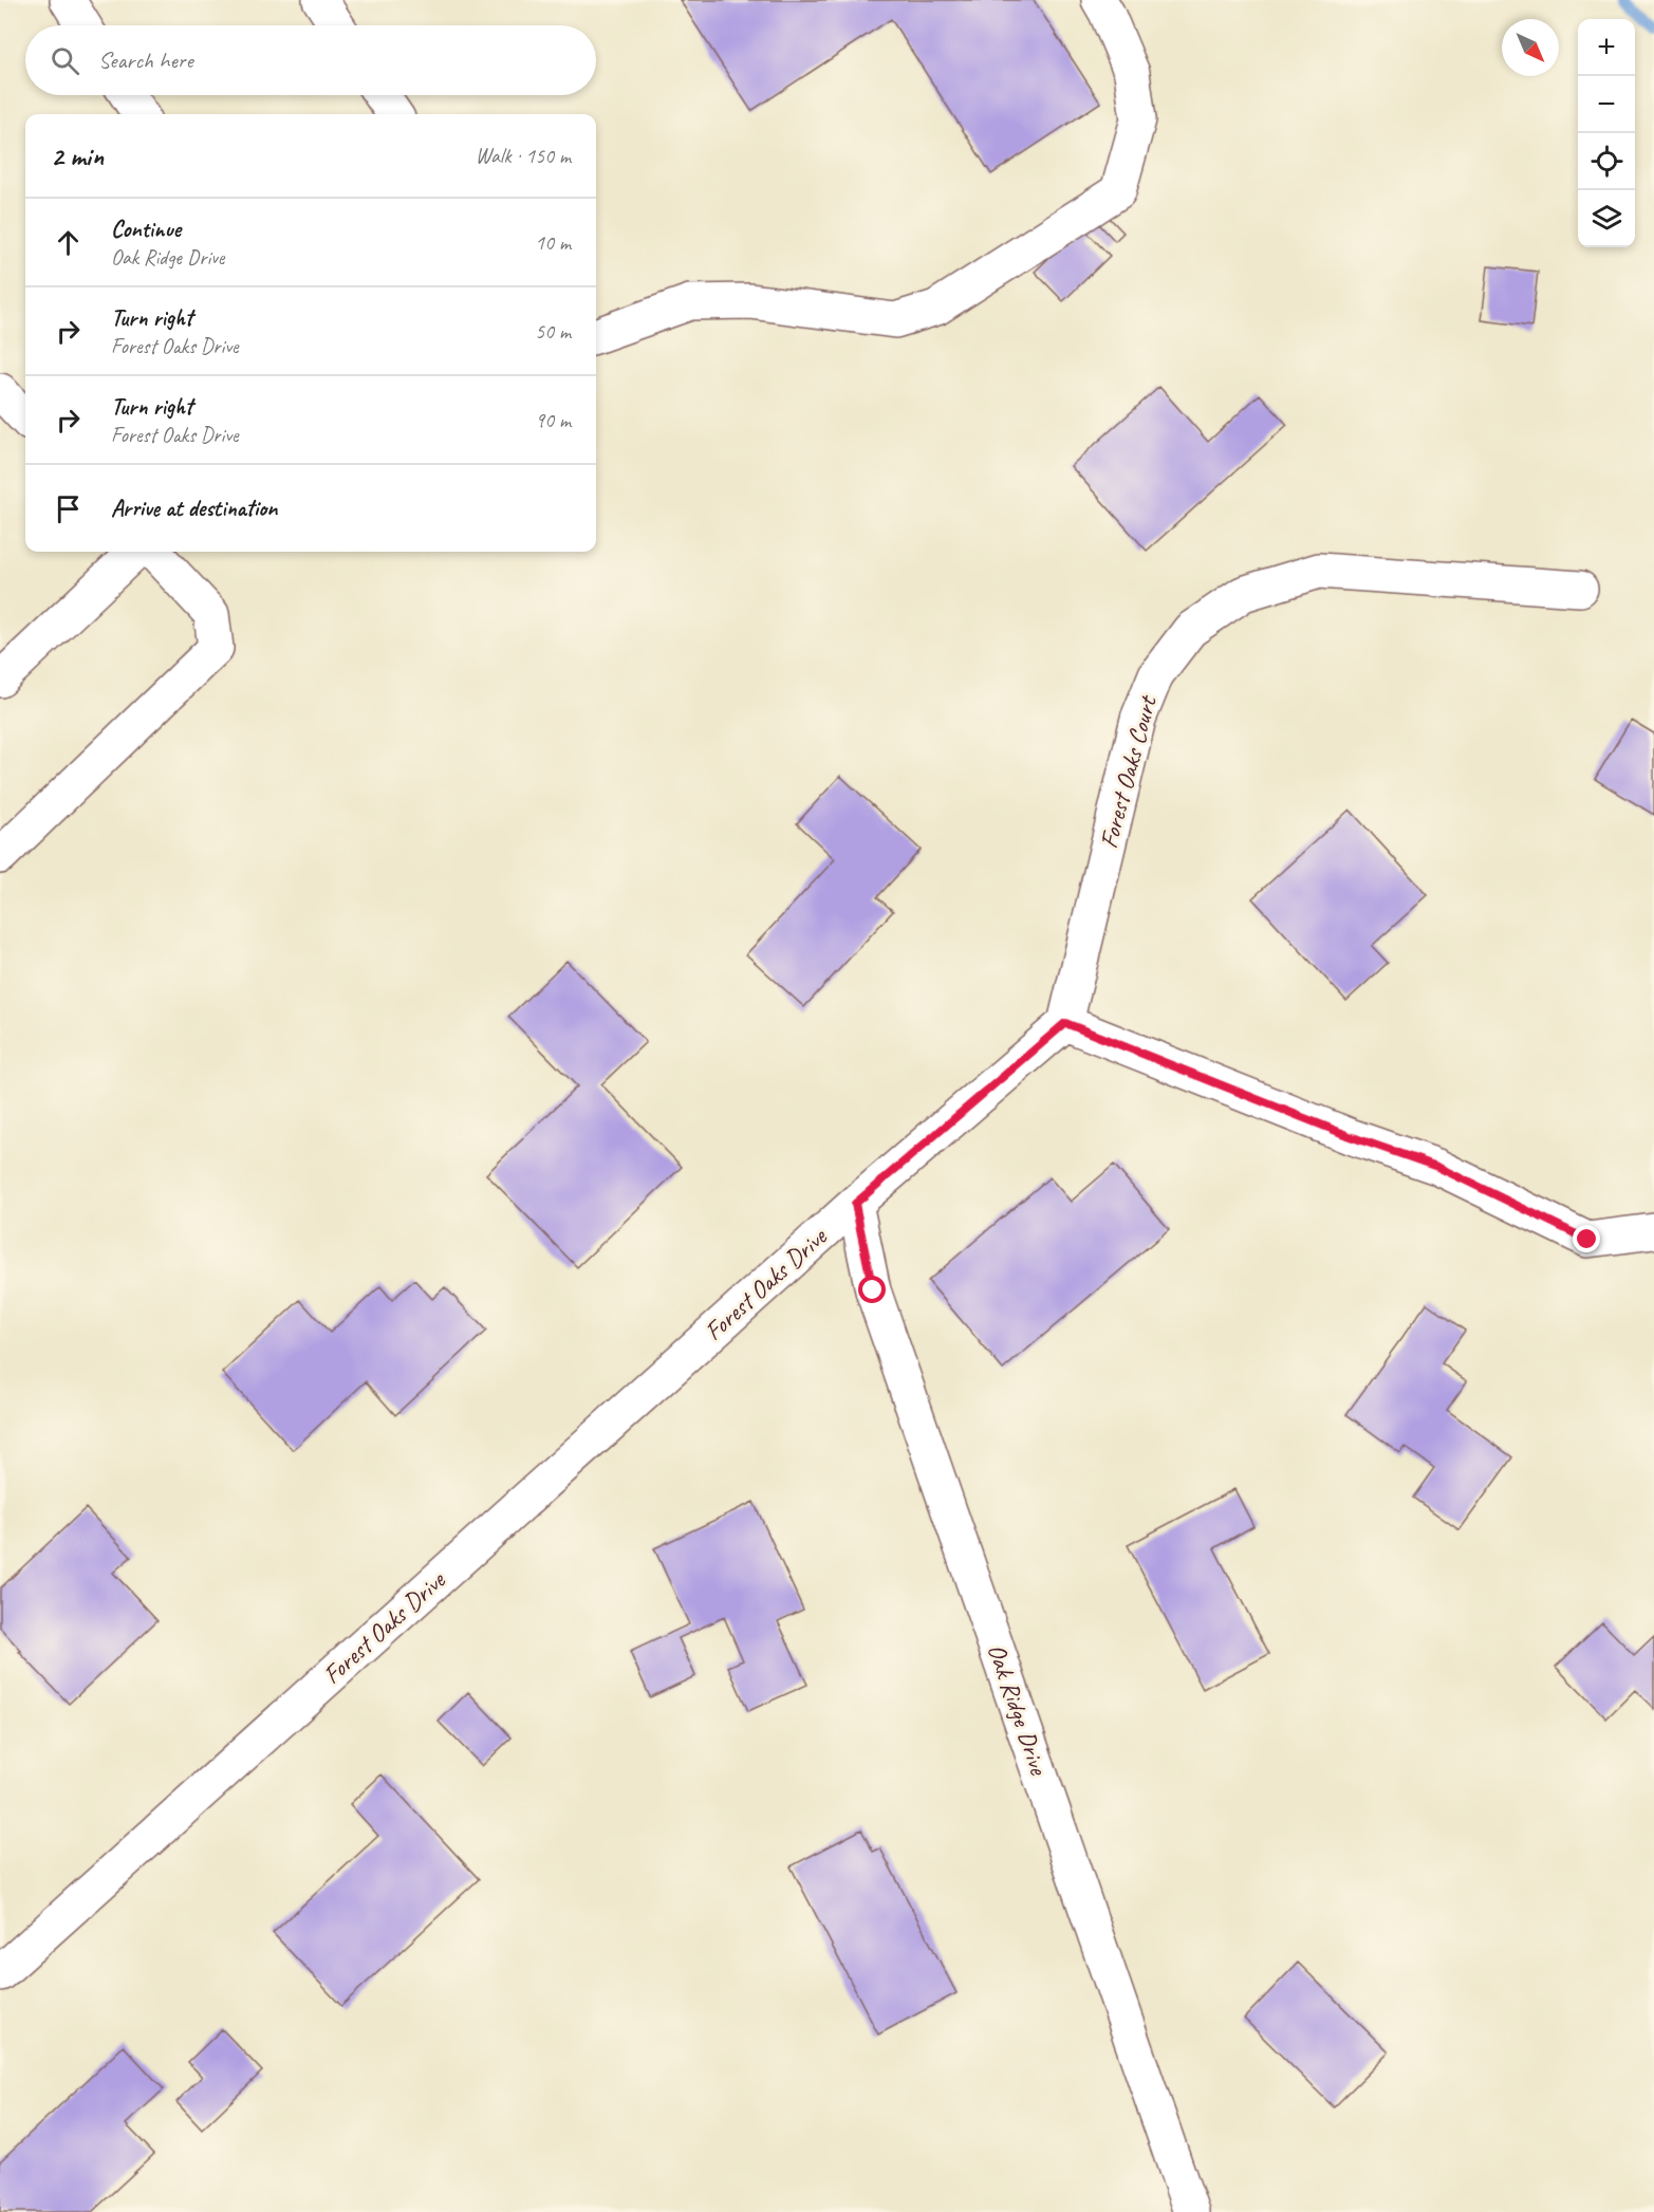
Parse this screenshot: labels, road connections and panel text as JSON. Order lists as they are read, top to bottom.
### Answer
{
  "streets": {
    "street": ["Forest Oaks Court", "Forest Oaks Drive", "Oak Ridge Drive"]
  },
  "crossings": [
    ["Forest Oaks Court", "Forest Oaks Drive"],
    ["Forest Oaks Drive", "Oak Ridge Drive"]
  ],
  "north": "bottom right",
  "page": {
    "map_buttons": ["+", "−"],
    "search": "Search here",
    "heading": ["2 min", "Walk · 150 m"],
    "list": [
      ["Continue", "Oak Ridge Drive", "10 m"],
      ["Turn right", "Forest Oaks Drive", "50 m"],
      ["Turn right", "Forest Oaks Drive", "90 m"],
      "Arrive at destination"
    ]
  }
}
